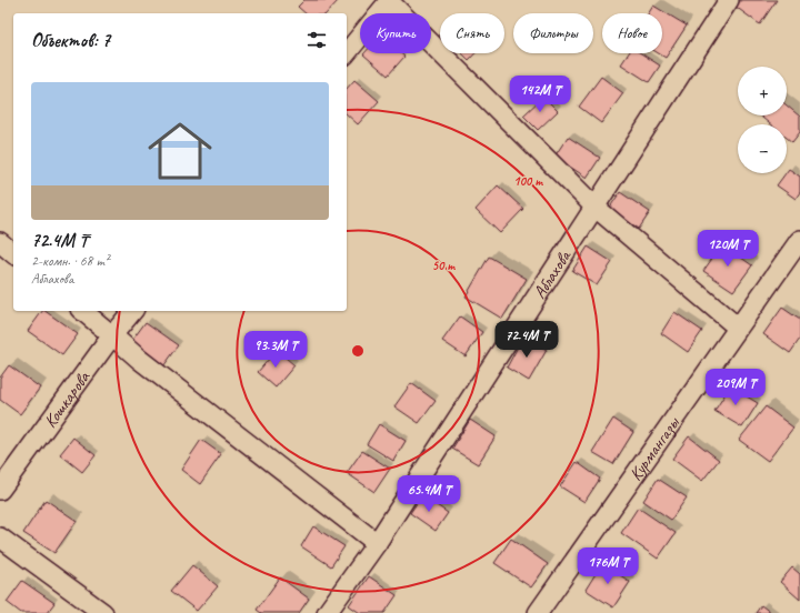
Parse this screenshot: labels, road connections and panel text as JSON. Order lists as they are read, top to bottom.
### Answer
{
  "streets": {
    "street": ["Аблахова", "Кошкарова", "Курмангазы"]
  },
  "page": {
    "chip": [
      "Купить",
      "Снять",
      "Фильтры",
      "Новое"
    ],
    "heading": "Объектов: 7",
    "map_buttons": ["+", "−"],
    "list": [
      {
        "name": "72.4M ₸",
        "note": "2-комн. · 68 m² · Аблахова"
      }
    ],
    "price": [
      "142M ₸",
      "120M ₸",
      "72.4M ₸",
      "93.3M ₸",
      "209M ₸",
      "65.4M ₸",
      "176M ₸"
    ]
  },
  "rings": ["100 m", "50 m"]
}
